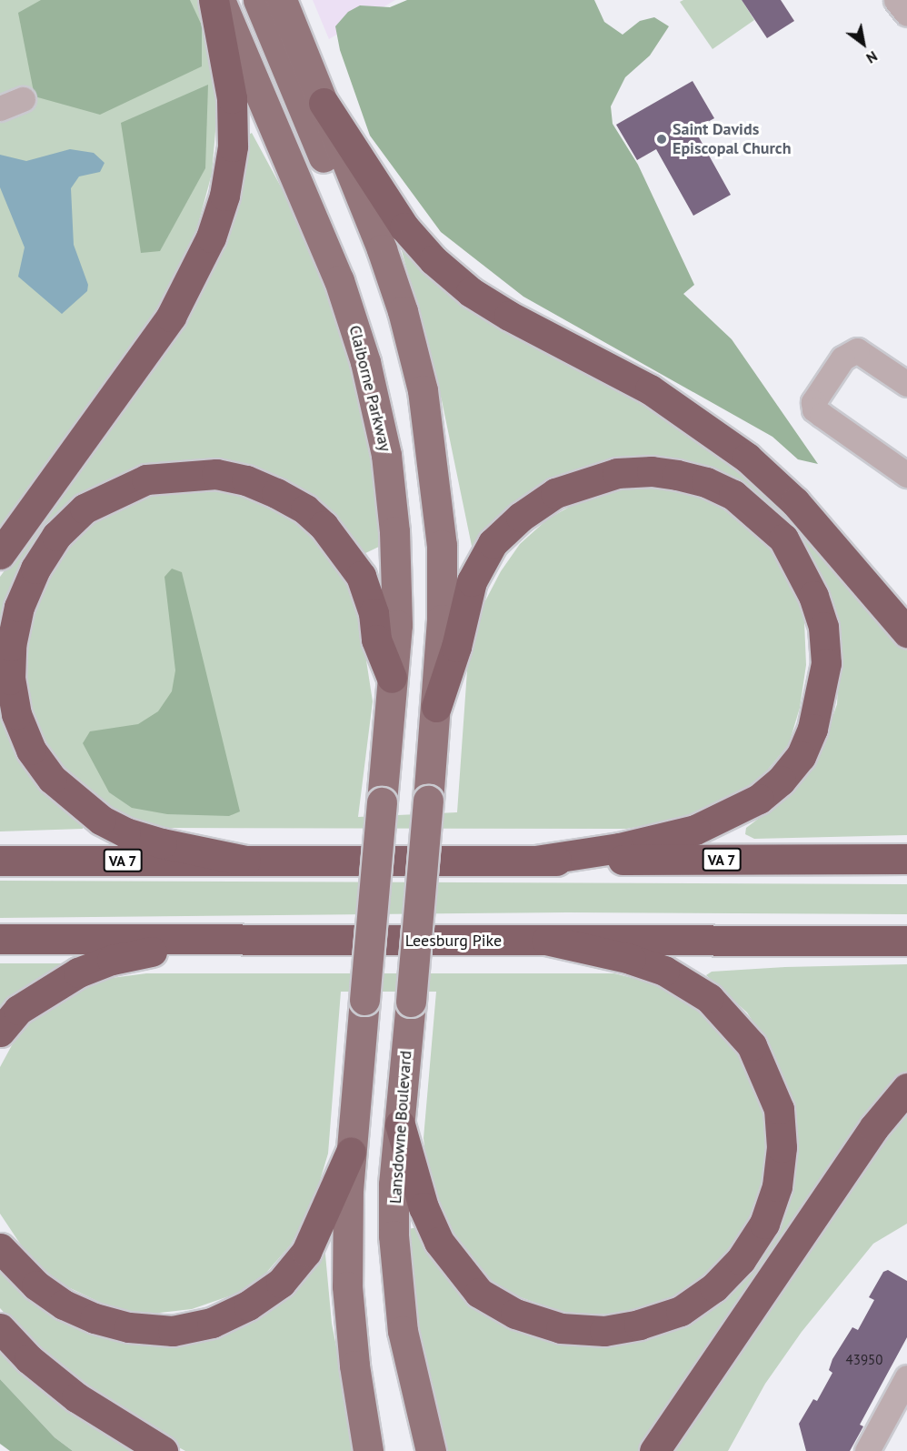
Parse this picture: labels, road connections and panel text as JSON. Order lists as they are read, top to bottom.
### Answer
{
  "streets": {
    "highway": ["VA 7", "Leesburg Pike"],
    "main road": ["Claiborne Parkway", "Lansdowne Boulevard"]
  },
  "places": ["Saint Davids Episcopal Church"],
  "house_numbers": ["43950"],
  "north": "bottom right"
}
